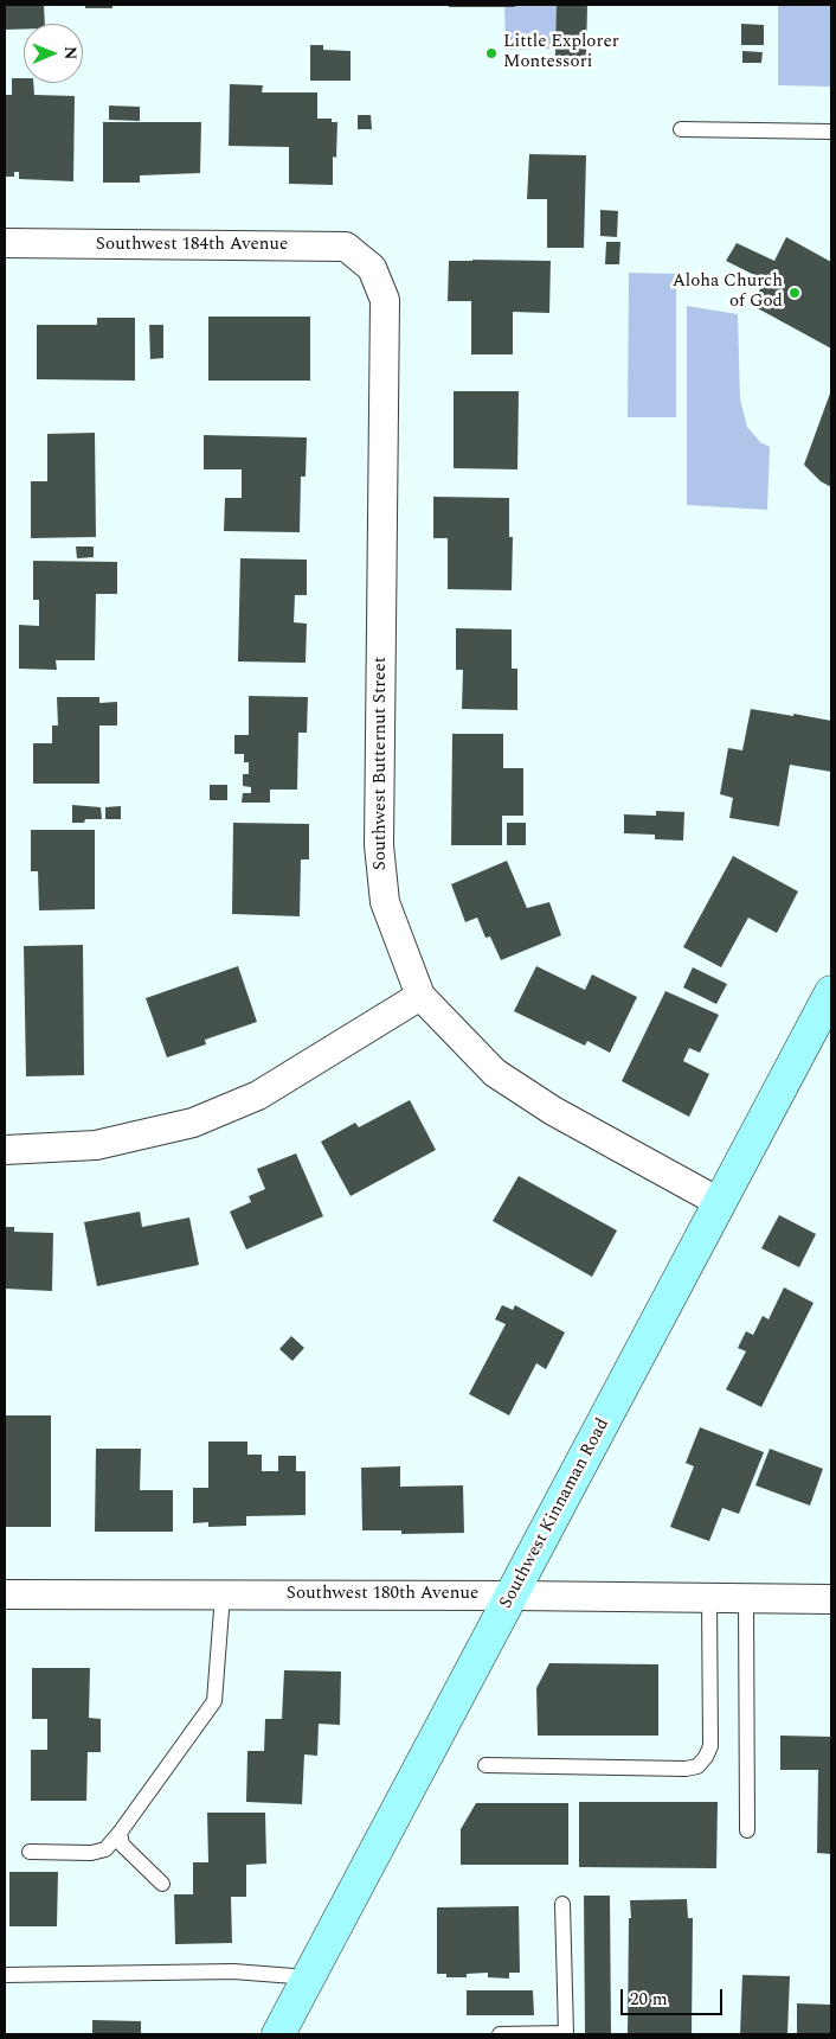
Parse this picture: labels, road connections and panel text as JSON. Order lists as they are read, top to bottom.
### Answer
{
  "streets": {
    "main road": ["Southwest Kinnaman Road"],
    "street": ["Southwest 184th Avenue", "Southwest Butternut Street", "Southwest 180th Avenue"]
  },
  "crossings": [
    ["Southwest 184th Avenue", "Southwest Butternut Street"],
    ["Southwest Butternut Street", "Southwest Kinnaman Road"],
    ["Southwest Kinnaman Road", "Southwest 180th Avenue"]
  ],
  "places": ["Little Explorer Montessori", "Aloha Church of God"],
  "scale_bar": "20 m",
  "north": "right"
}
